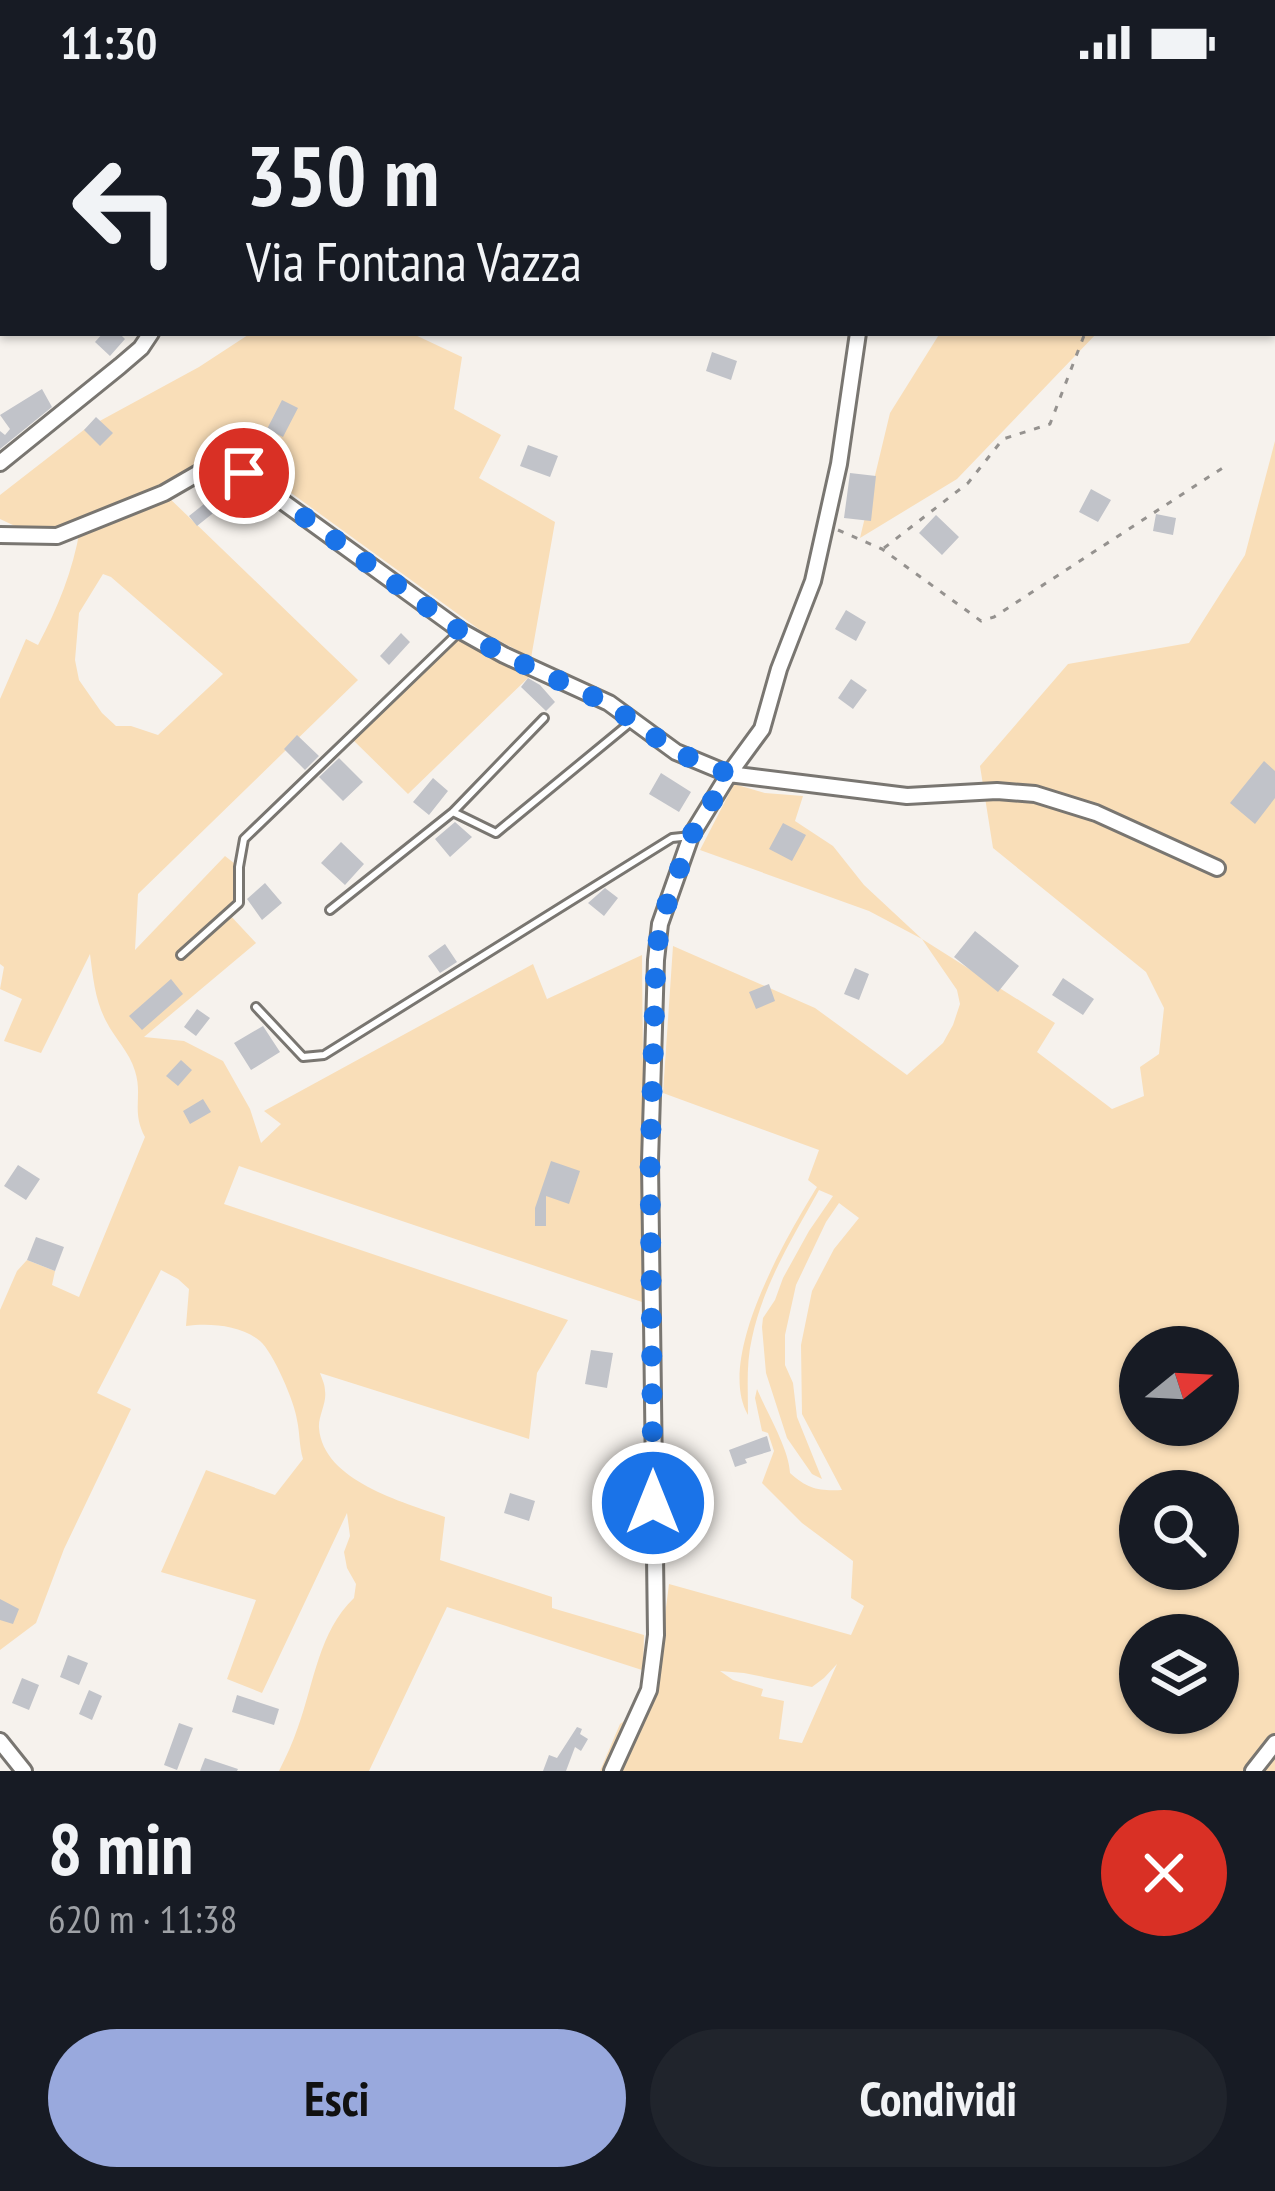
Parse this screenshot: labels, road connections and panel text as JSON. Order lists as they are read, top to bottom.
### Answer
{
  "north": "right",
  "page": {
    "status": "11:30",
    "turn": ["350 m", "Via Fontana Vazza"],
    "heading": ["8 min", "620 m · 11:38"],
    "buttons": ["Esci", "Condividi"]
  }
}
